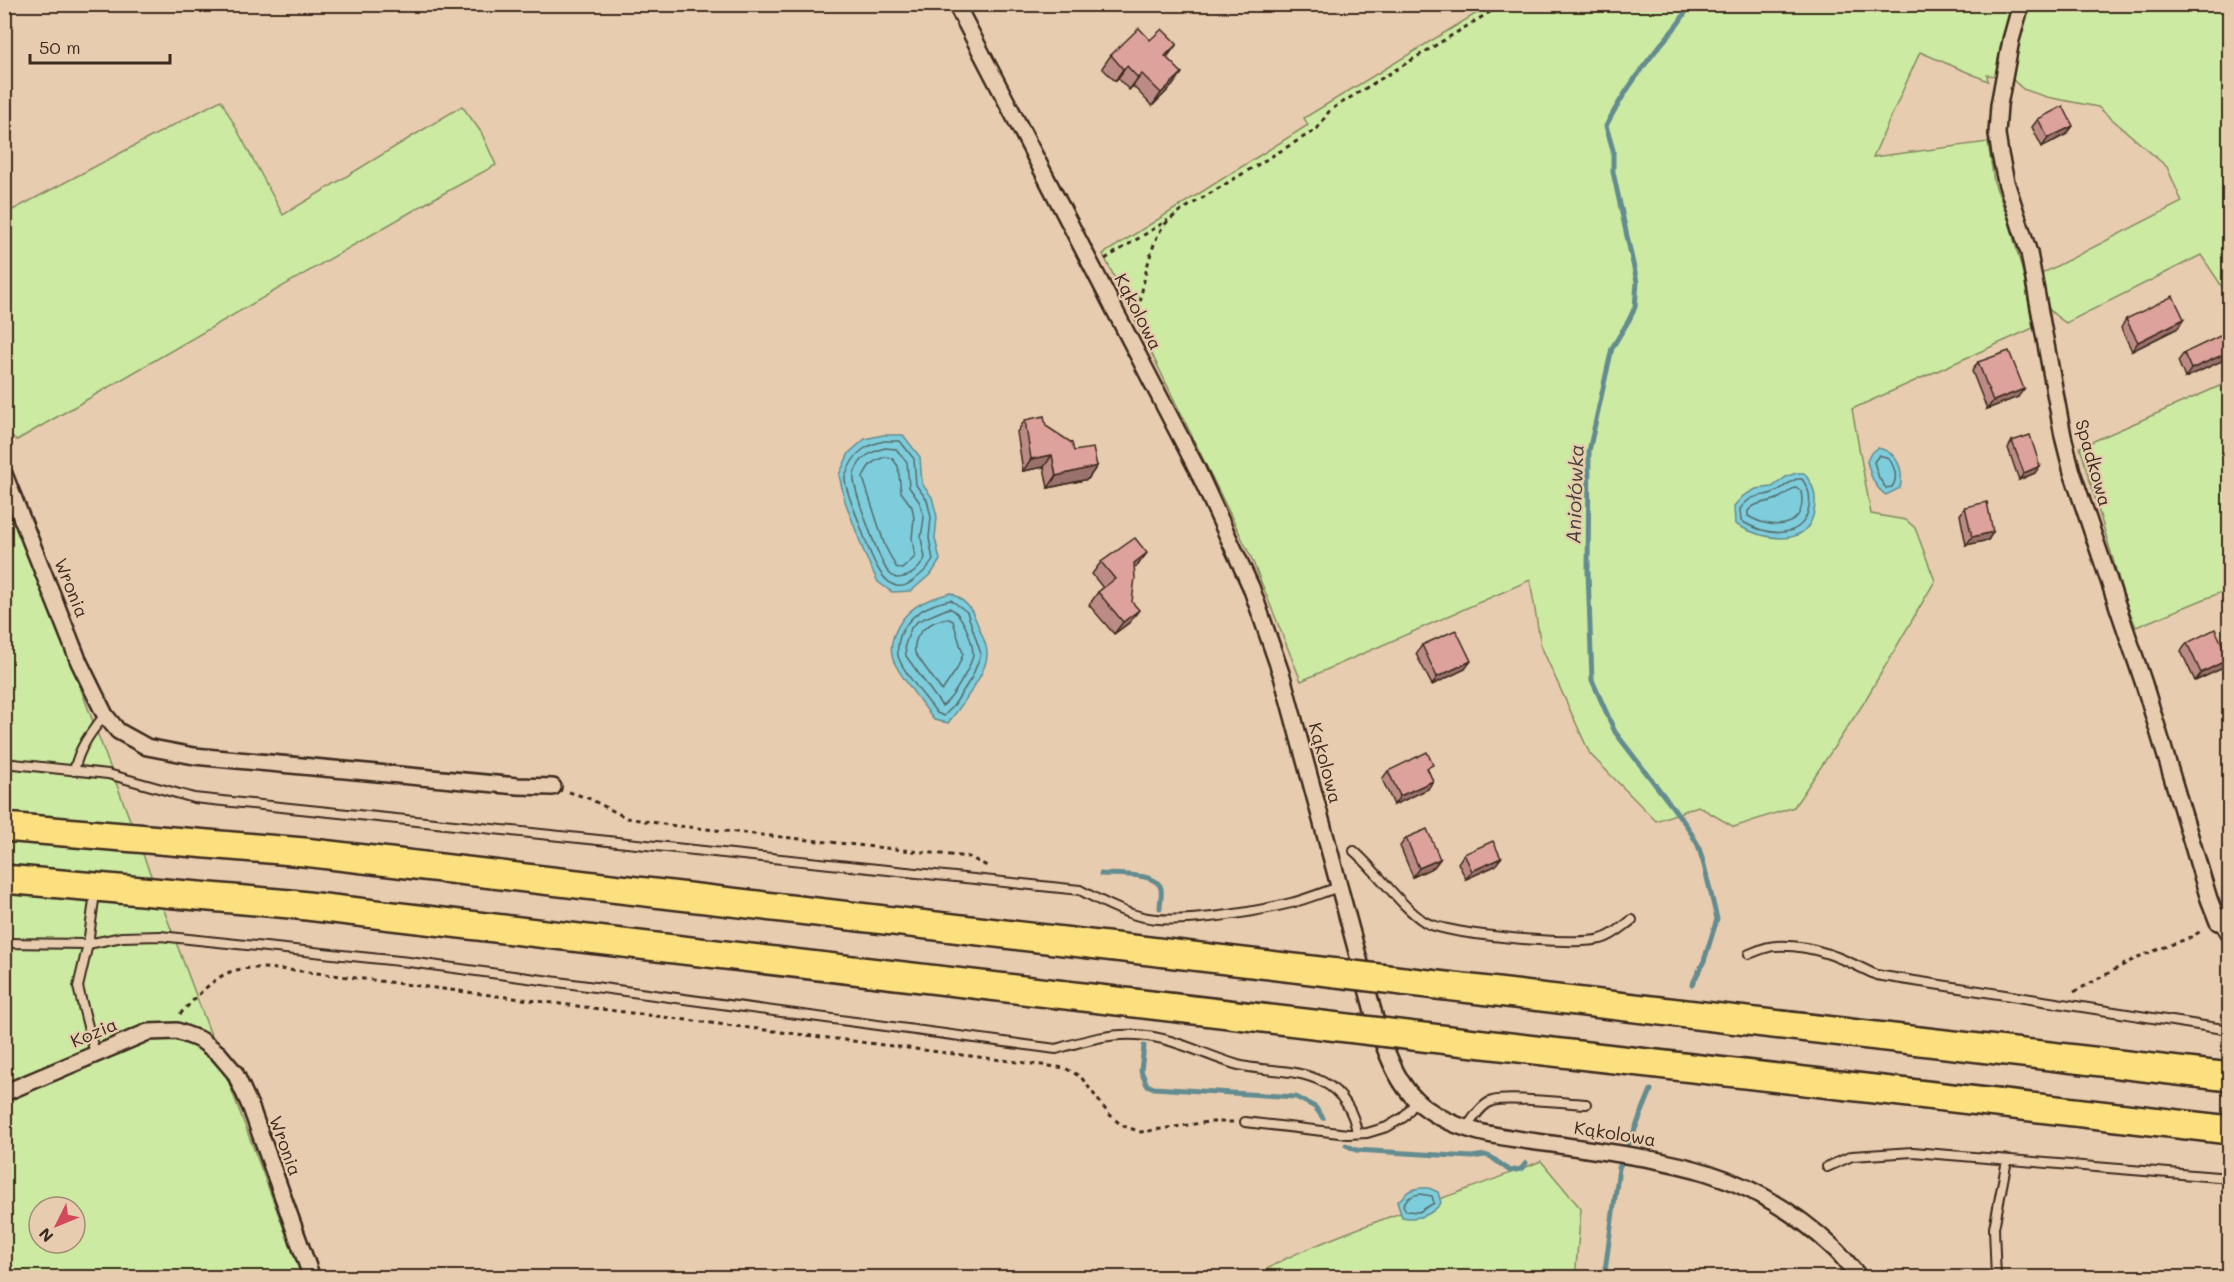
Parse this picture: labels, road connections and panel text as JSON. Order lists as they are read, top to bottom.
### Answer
{
  "streets": {
    "street": [
      "Kąkolowa",
      "Spadkowa",
      "Wronia",
      "Kozia"
    ]
  },
  "crossings": [
    ["Wronia", "Kozia"]
  ],
  "water": ["Aniołówka"],
  "scale_bar": "50 m",
  "north": "bottom left"
}
